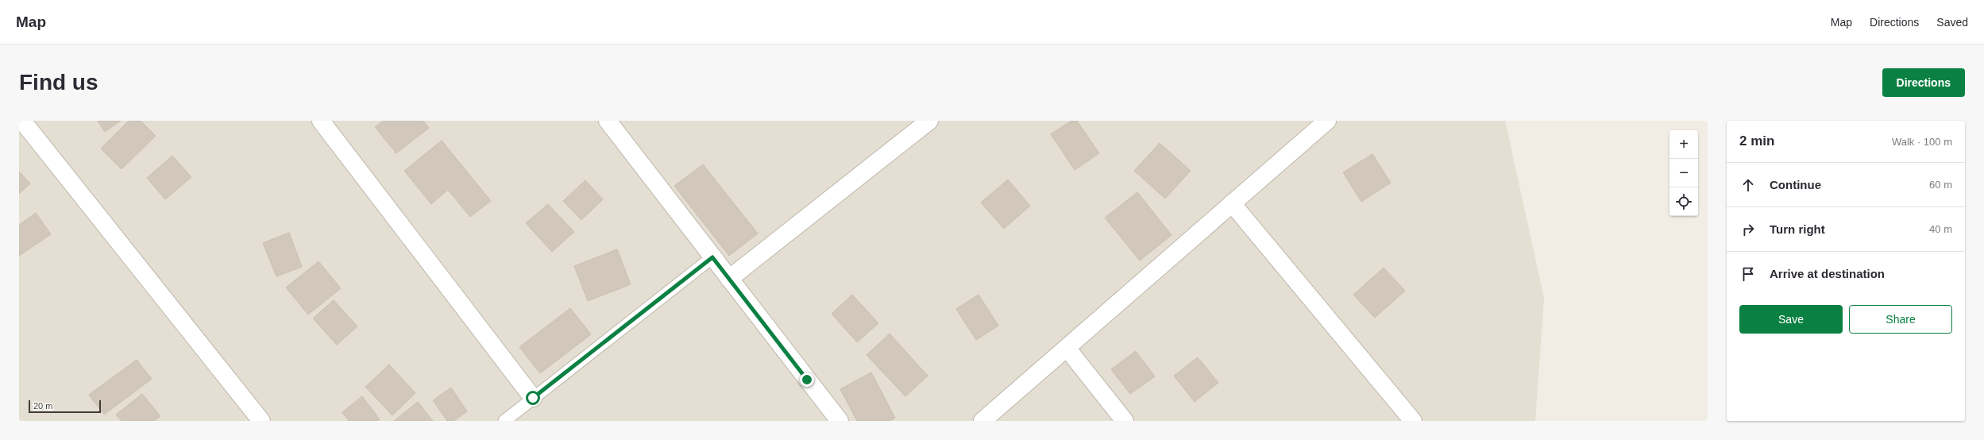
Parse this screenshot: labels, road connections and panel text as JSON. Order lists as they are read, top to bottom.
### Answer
{
  "scale_bar": "20 m",
  "page": {
    "header": "Map",
    "nav": ["Map", "Directions", "Saved"],
    "buttons": [
      "Directions",
      ["Save", "Share"]
    ],
    "title": "Find us",
    "heading": ["2 min", "Walk · 100 m"],
    "map_buttons": ["+", "−"],
    "list": [
      ["Continue", "60 m"],
      ["Turn right", "40 m"],
      "Arrive at destination"
    ],
    "scale": "20 m"
  }
}
